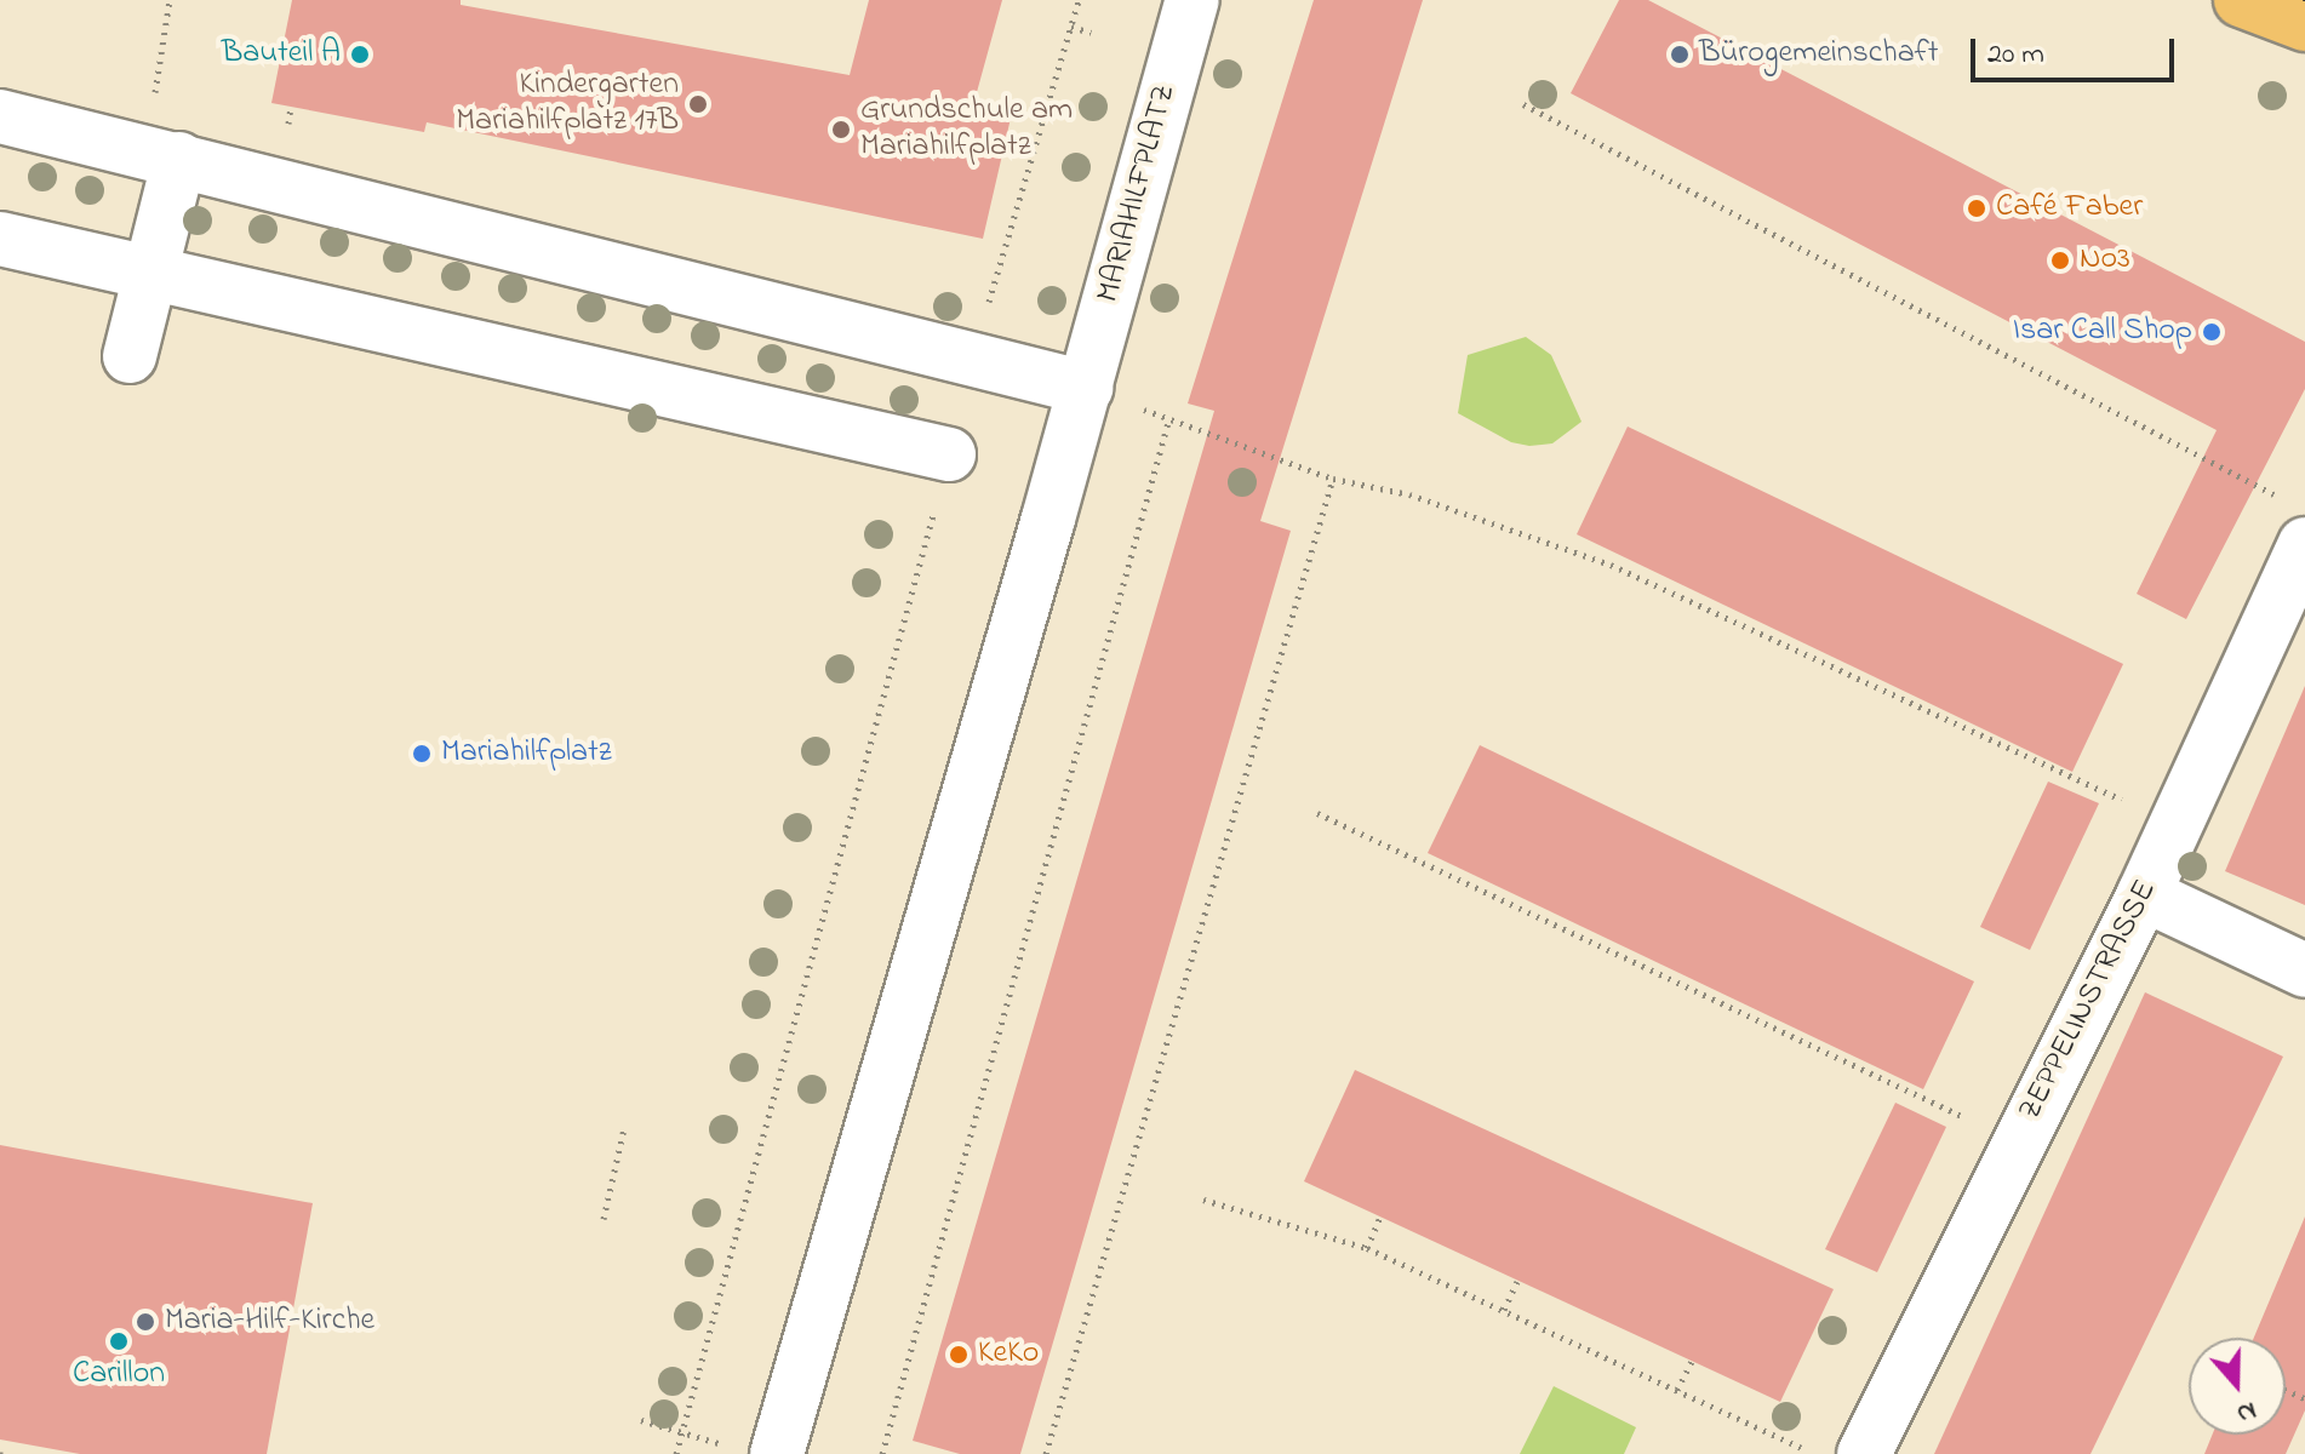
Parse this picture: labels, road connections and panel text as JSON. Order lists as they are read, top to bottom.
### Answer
{
  "streets": {
    "street": ["MARIAHILFPLATZ", "ZEPPELINSTRASSE"]
  },
  "places": [
    "Bauteil A",
    "Bürogemeinschaft",
    "Kindergarten Mariahilfplatz 17B",
    "Grundschule am Mariahilfplatz",
    "Café Faber",
    "No3",
    "Isar Call Shop",
    "Mariahilfplatz",
    "Maria-Hilf-Kirche",
    "Carillon",
    "KeKo"
  ],
  "scale_bar": "20 m",
  "north": "bottom"
}
